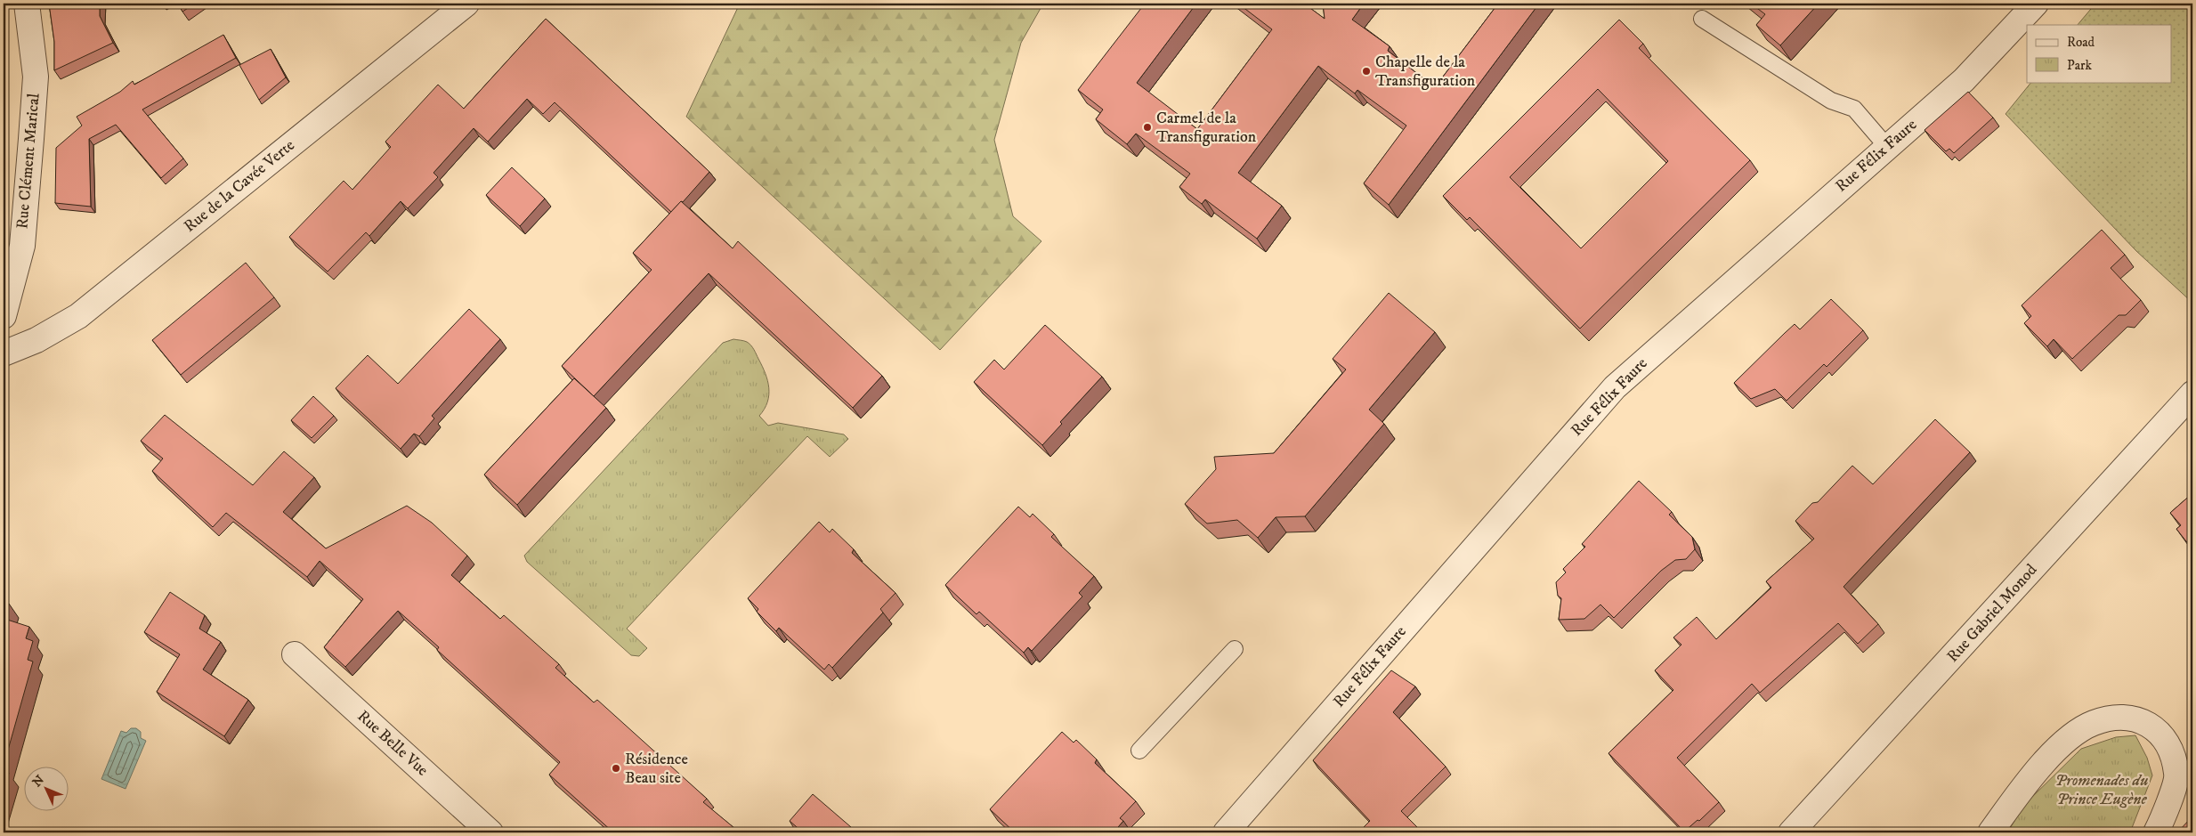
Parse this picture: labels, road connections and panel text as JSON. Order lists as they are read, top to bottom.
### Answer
{
  "streets": {
    "street": [
      "Rue Félix Faure",
      "Rue Clément Marical",
      "Rue de la Cavée Verte",
      "Rue Gabriel Monod",
      "Rue Belle Vue"
    ]
  },
  "parks": ["Promenades du Prince Eugène"],
  "places": ["Chapelle de la Transfiguration", "Carmel de la Transfiguration", "Résidence Beau site"],
  "legend": ["Road", "Park"],
  "north": "top left"
}
